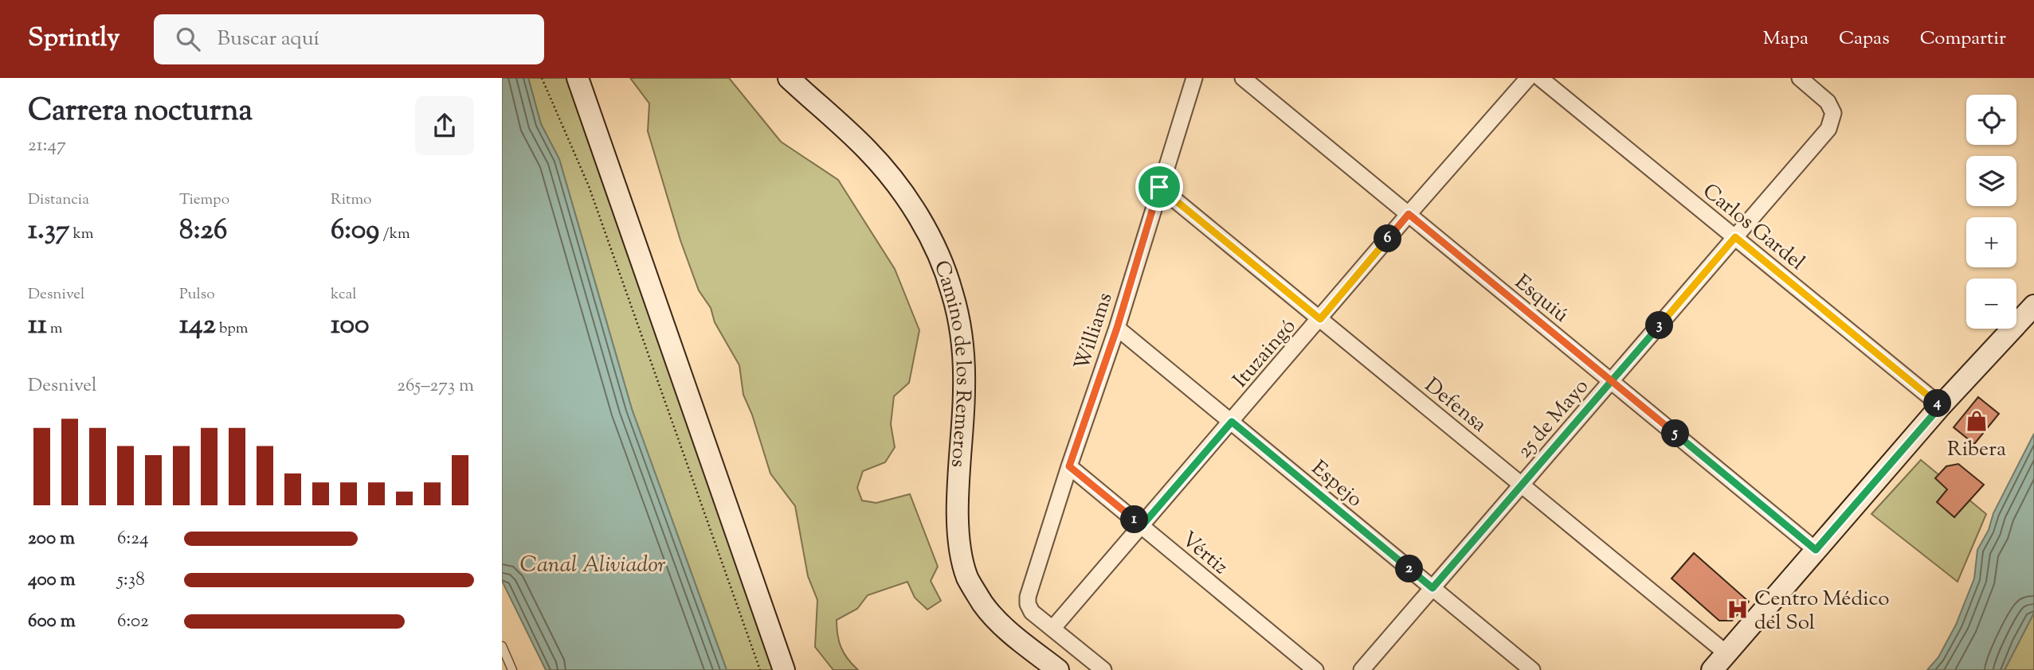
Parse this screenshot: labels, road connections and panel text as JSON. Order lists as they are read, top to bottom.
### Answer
{
  "streets": {
    "main road": ["Camino de los Remeros"],
    "street": [
      "Carlos Gardel",
      "Esquiú",
      "Williams",
      "Ituzaingó",
      "Defensa",
      "25 de Mayo",
      "Espejo",
      "Vértiz"
    ]
  },
  "crossings": [
    ["Carlos Gardel", "25 de Mayo"],
    ["Esquiú", "Ituzaingó"],
    ["Esquiú", "25 de Mayo"],
    ["Williams", "Ituzaingó"],
    ["Williams", "Defensa"],
    ["Williams", "Espejo"],
    ["Williams", "Vértiz"],
    ["Ituzaingó", "Defensa"],
    ["Ituzaingó", "Espejo"],
    ["Ituzaingó", "Vértiz"],
    ["Defensa", "25 de Mayo"],
    ["25 de Mayo", "Espejo"]
  ],
  "water": ["Canal Aliviador"],
  "places": {
    "shop": ["Ribera"],
    "hospital": ["Centro Médico del Sol"]
  },
  "page": {
    "header": "Sprintly",
    "search": "Buscar aquí",
    "nav": ["Mapa", "Capas", "Compartir"],
    "heading": ["Carrera nocturna", "21:47"],
    "map_buttons": ["+", "−"],
    "stats": [
      ["Distancia", "1.37 km"],
      ["Tiempo", "8:26"],
      ["Ritmo", "6:09 /km"],
      ["Desnivel", "11 m"],
      ["Pulso", "142 bpm"],
      ["kcal", "100"]
    ],
    "pins": [
      "6",
      "3",
      "4",
      "5",
      "1",
      "2"
    ],
    "chart": ["Desnivel", "265–273 m"],
    "list": [
      {
        "name": "200 m",
        "note": "6:24"
      },
      {
        "name": "400 m",
        "note": "5:38"
      },
      {
        "name": "600 m",
        "note": "6:02"
      }
    ]
  }
}
